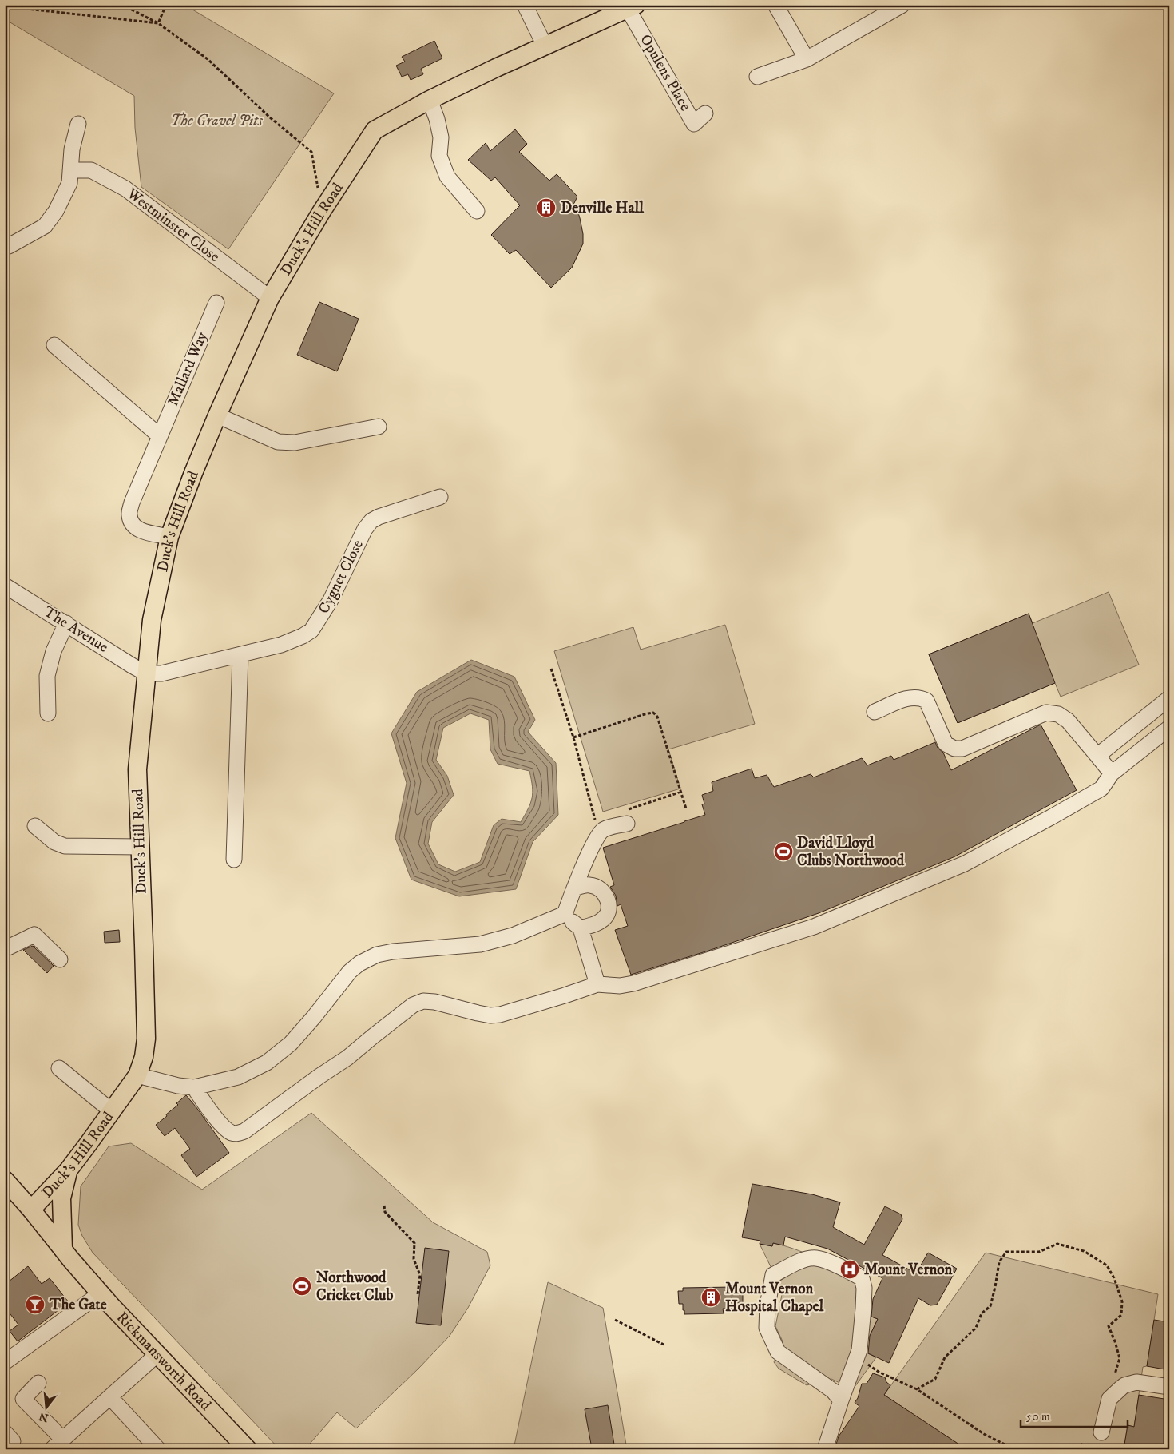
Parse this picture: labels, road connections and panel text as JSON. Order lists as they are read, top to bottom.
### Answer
{
  "streets": {
    "main road": ["Duck's Hill Road", "Rickmansworth Road"],
    "street": [
      "Opulens Place",
      "Westminster Close",
      "Mallard Way",
      "Cygnet Close",
      "The Avenue"
    ]
  },
  "crossings": [
    ["Opulens Place", "Duck's Hill Road"],
    ["Westminster Close", "Duck's Hill Road"],
    ["Duck's Hill Road", "Mallard Way"],
    ["Duck's Hill Road", "Cygnet Close"],
    ["Duck's Hill Road", "The Avenue"],
    ["Duck's Hill Road", "Rickmansworth Road"],
    ["Cygnet Close", "The Avenue"]
  ],
  "parks": ["The Gravel Pits"],
  "places": {
    "building": ["Denville Hall", "Mount Vernon Hospital Chapel"],
    "sports": ["David Lloyd Clubs Northwood", "Northwood Cricket Club"],
    "hospital": ["Mount Vernon"],
    "bar": ["The Gate"]
  },
  "scale_bar": "50 m",
  "north": "bottom"
}
